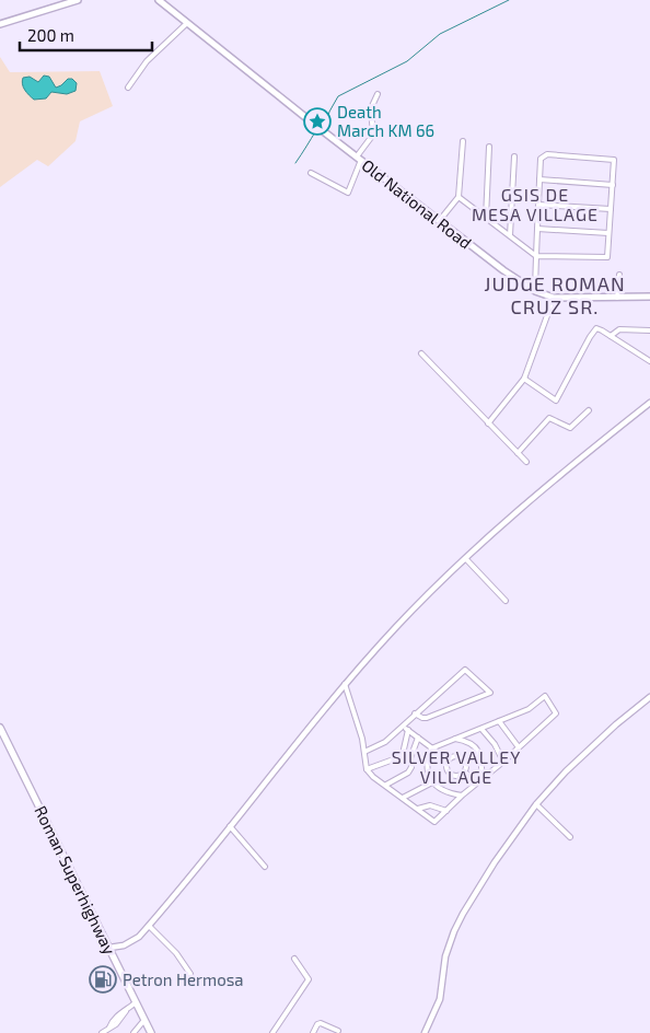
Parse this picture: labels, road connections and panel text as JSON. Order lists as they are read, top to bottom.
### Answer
{
  "streets": {
    "main road": ["Old National Road", "Roman Superhighway"]
  },
  "districts": ["GSIS DE MESA VILLAGE", "JUDGE ROMAN CRUZ SR.", "SILVER VALLEY VILLAGE"],
  "places": {
    "place": ["Death March KM 66"],
    "fuel station": ["Petron Hermosa"]
  },
  "scale_bar": "200 m"
}
